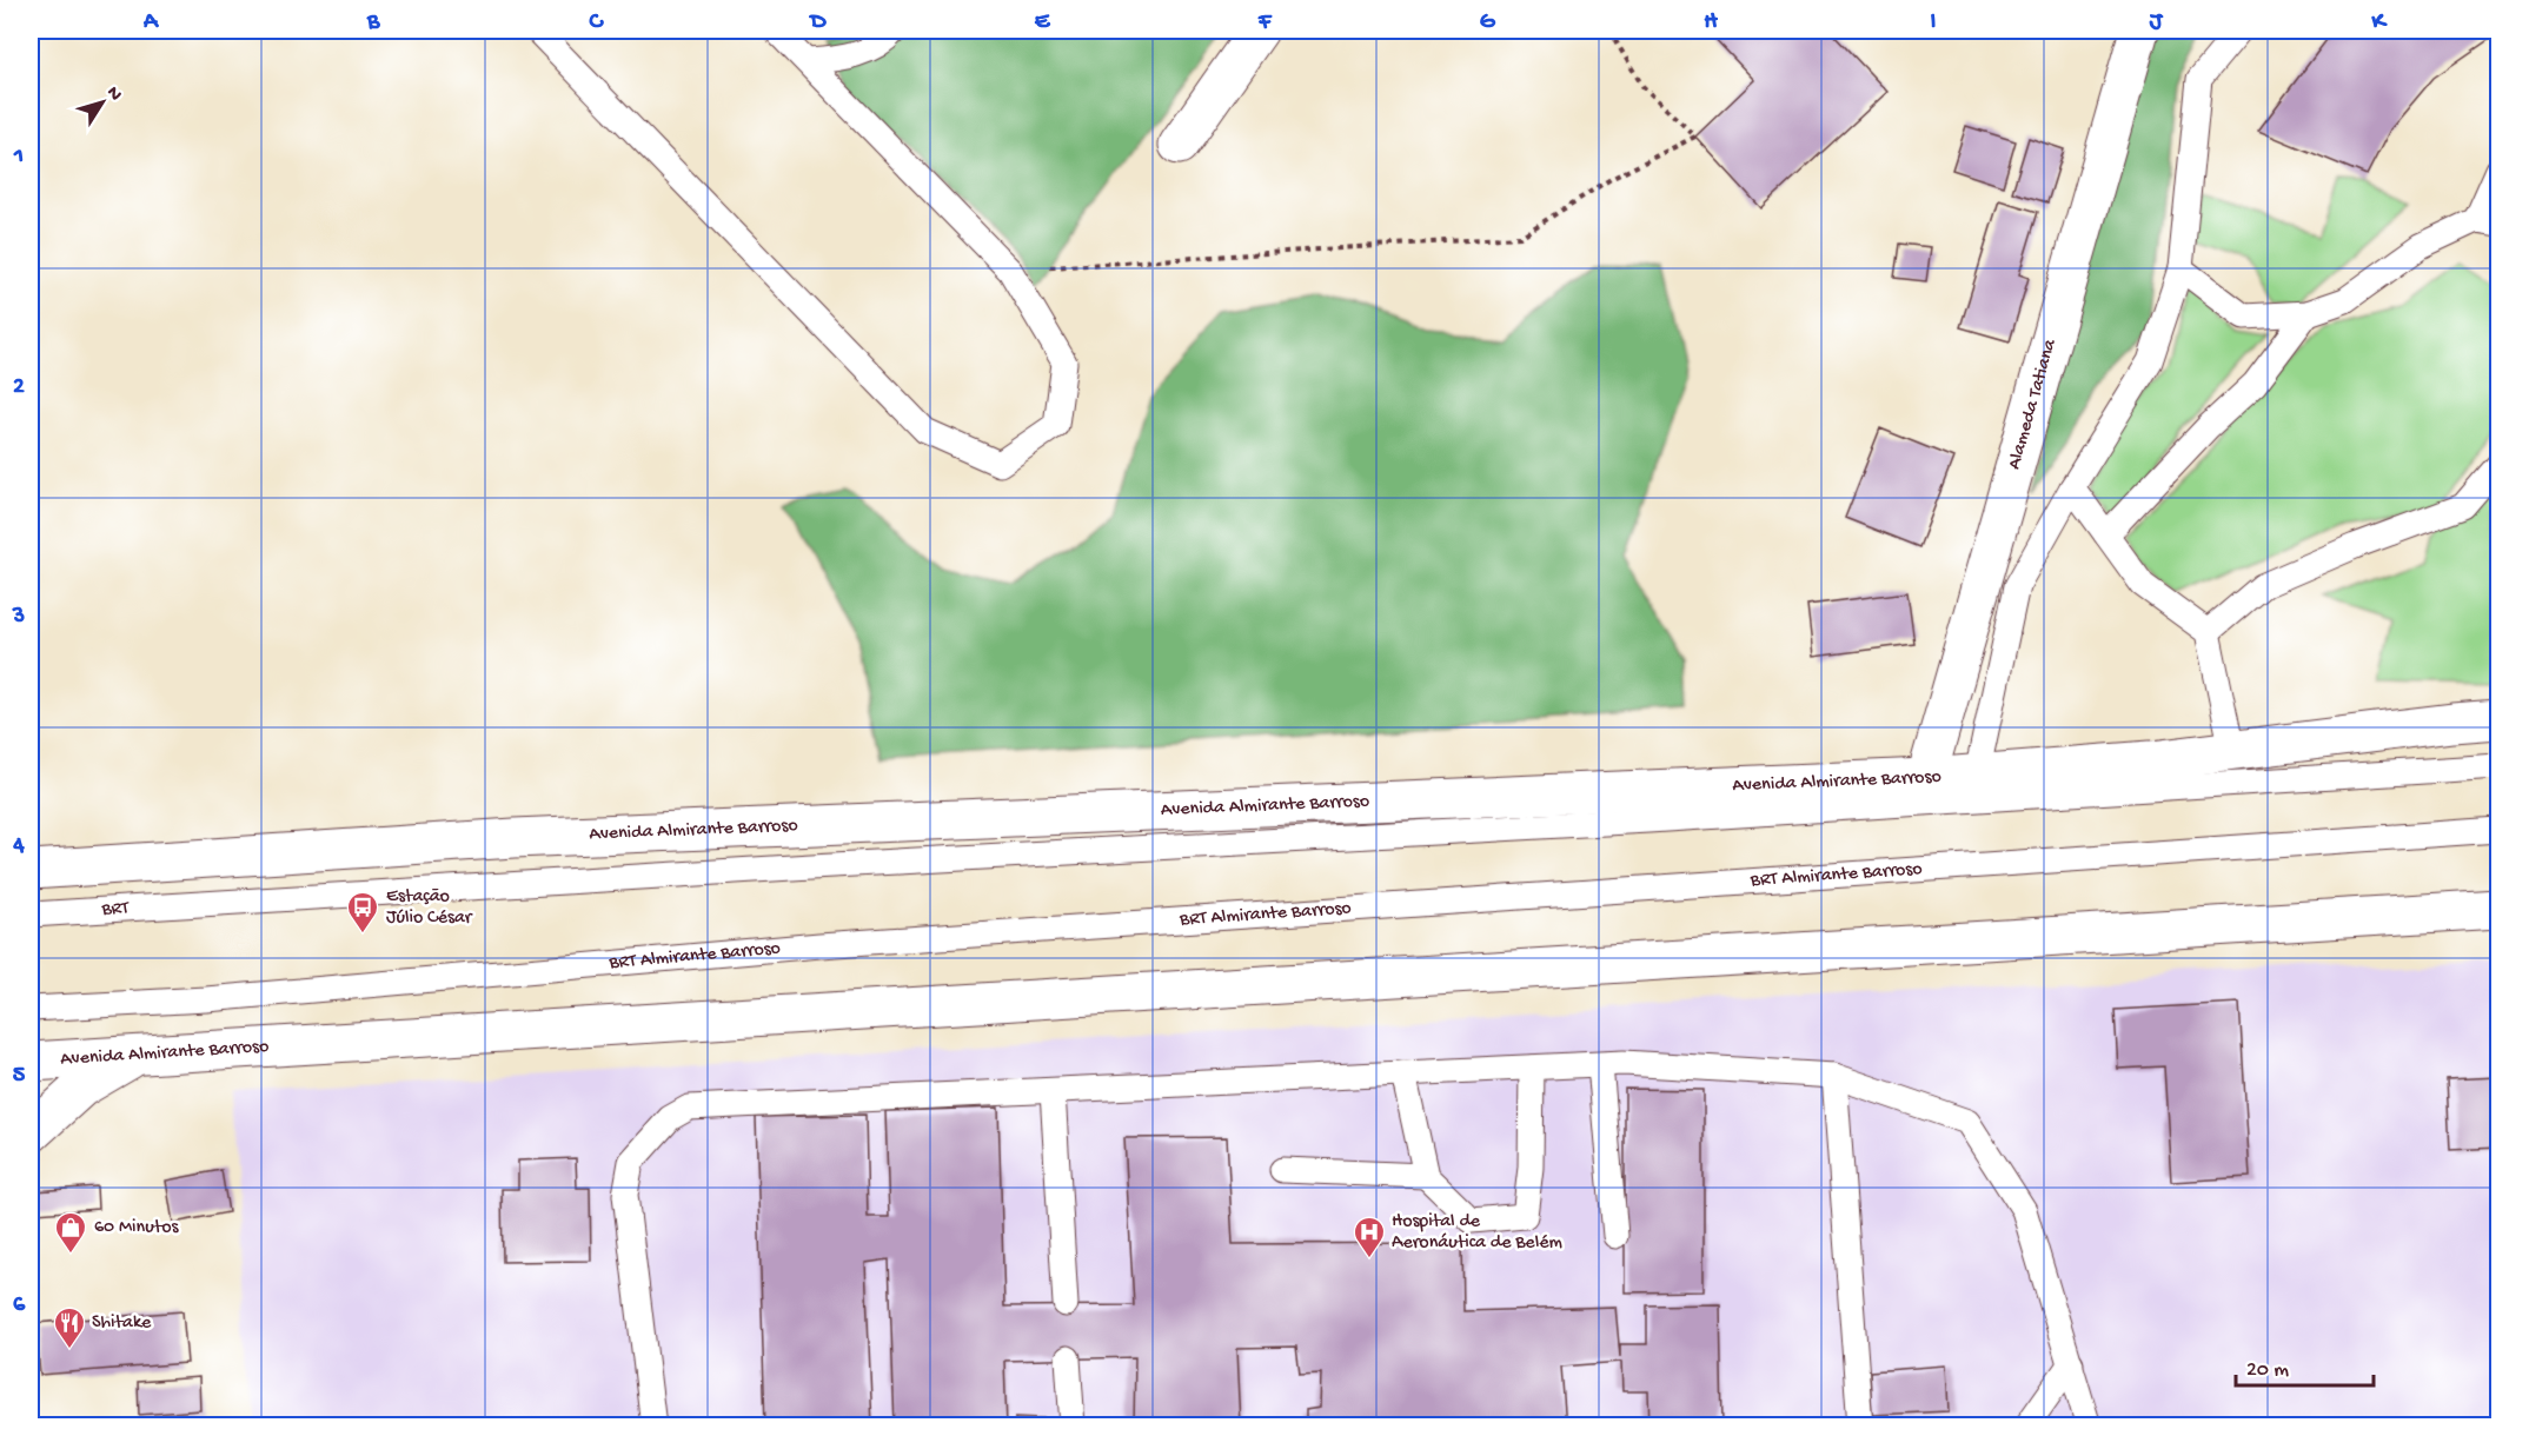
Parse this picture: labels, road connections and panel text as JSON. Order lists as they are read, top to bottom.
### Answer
{
  "streets": {
    "main road": ["Alameda Tatiana", "Avenida Almirante Barroso"],
    "lane": ["BRT Almirante Barroso", "BRT"]
  },
  "crossings": [
    ["Alameda Tatiana", "Avenida Almirante Barroso"]
  ],
  "places": {
    "bus stop": ["Estação Júlio César"],
    "shop": ["60 Minutos"],
    "hospital": ["Hospital de Aeronáutica de Belém"],
    "restaurant": ["Shitake"]
  },
  "scale_bar": "20 m",
  "north": "top right",
  "grid": {
    "columns": [
      "A",
      "B",
      "C",
      "D",
      "E",
      "F",
      "G",
      "H",
      "I",
      "J",
      "K"
    ],
    "rows": [
      "1",
      "2",
      "3",
      "4",
      "5",
      "6"
    ]
  }
}
